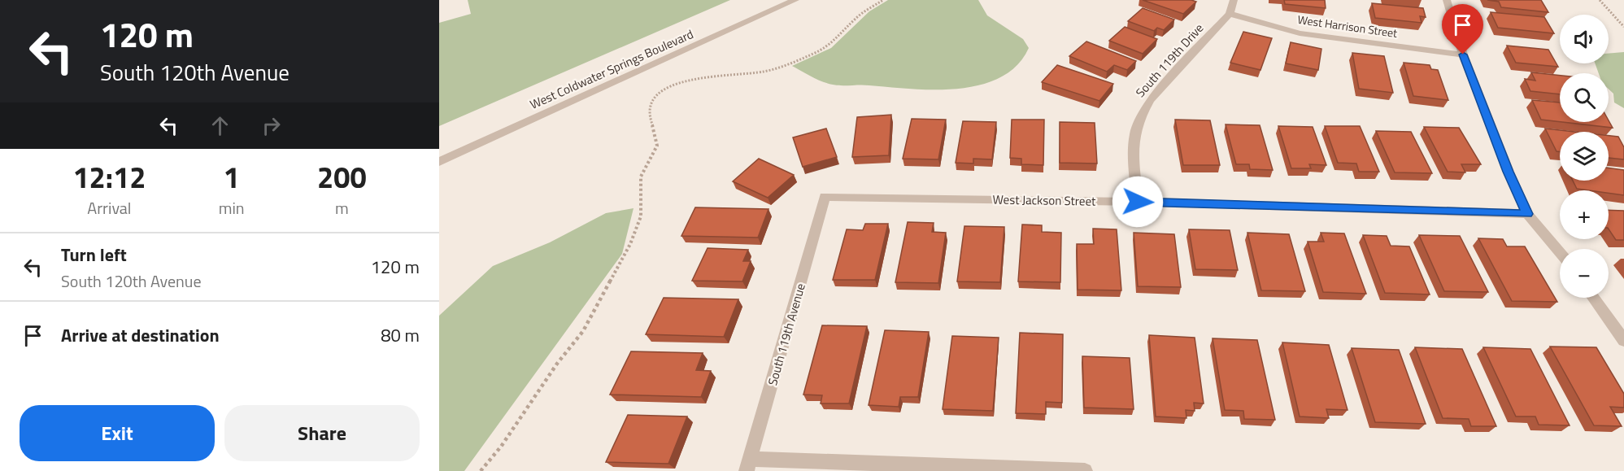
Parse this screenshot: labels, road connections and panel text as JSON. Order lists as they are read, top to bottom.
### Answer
{
  "streets": {
    "street": [
      "West Harrison Street",
      "South 119th Drive",
      "West Coldwater Springs Boulevard",
      "West Jackson Street",
      "South 119th Avenue"
    ]
  },
  "crossings": [
    ["West Harrison Street", "South 119th Drive"],
    ["South 119th Drive", "West Jackson Street"],
    ["West Jackson Street", "South 119th Avenue"]
  ],
  "page": {
    "turn": ["120 m", "South 120th Avenue"],
    "map_buttons": ["+", "−"],
    "eta": [
      "12:12",
      "Arrival",
      "1",
      "min",
      "200",
      "m"
    ],
    "list": [
      {
        "name": "Turn left",
        "note": "South 120th Avenue",
        "value": "120 m"
      },
      {
        "name": "Arrive at destination",
        "value": "80 m"
      }
    ],
    "buttons": ["Exit", "Share"]
  }
}
